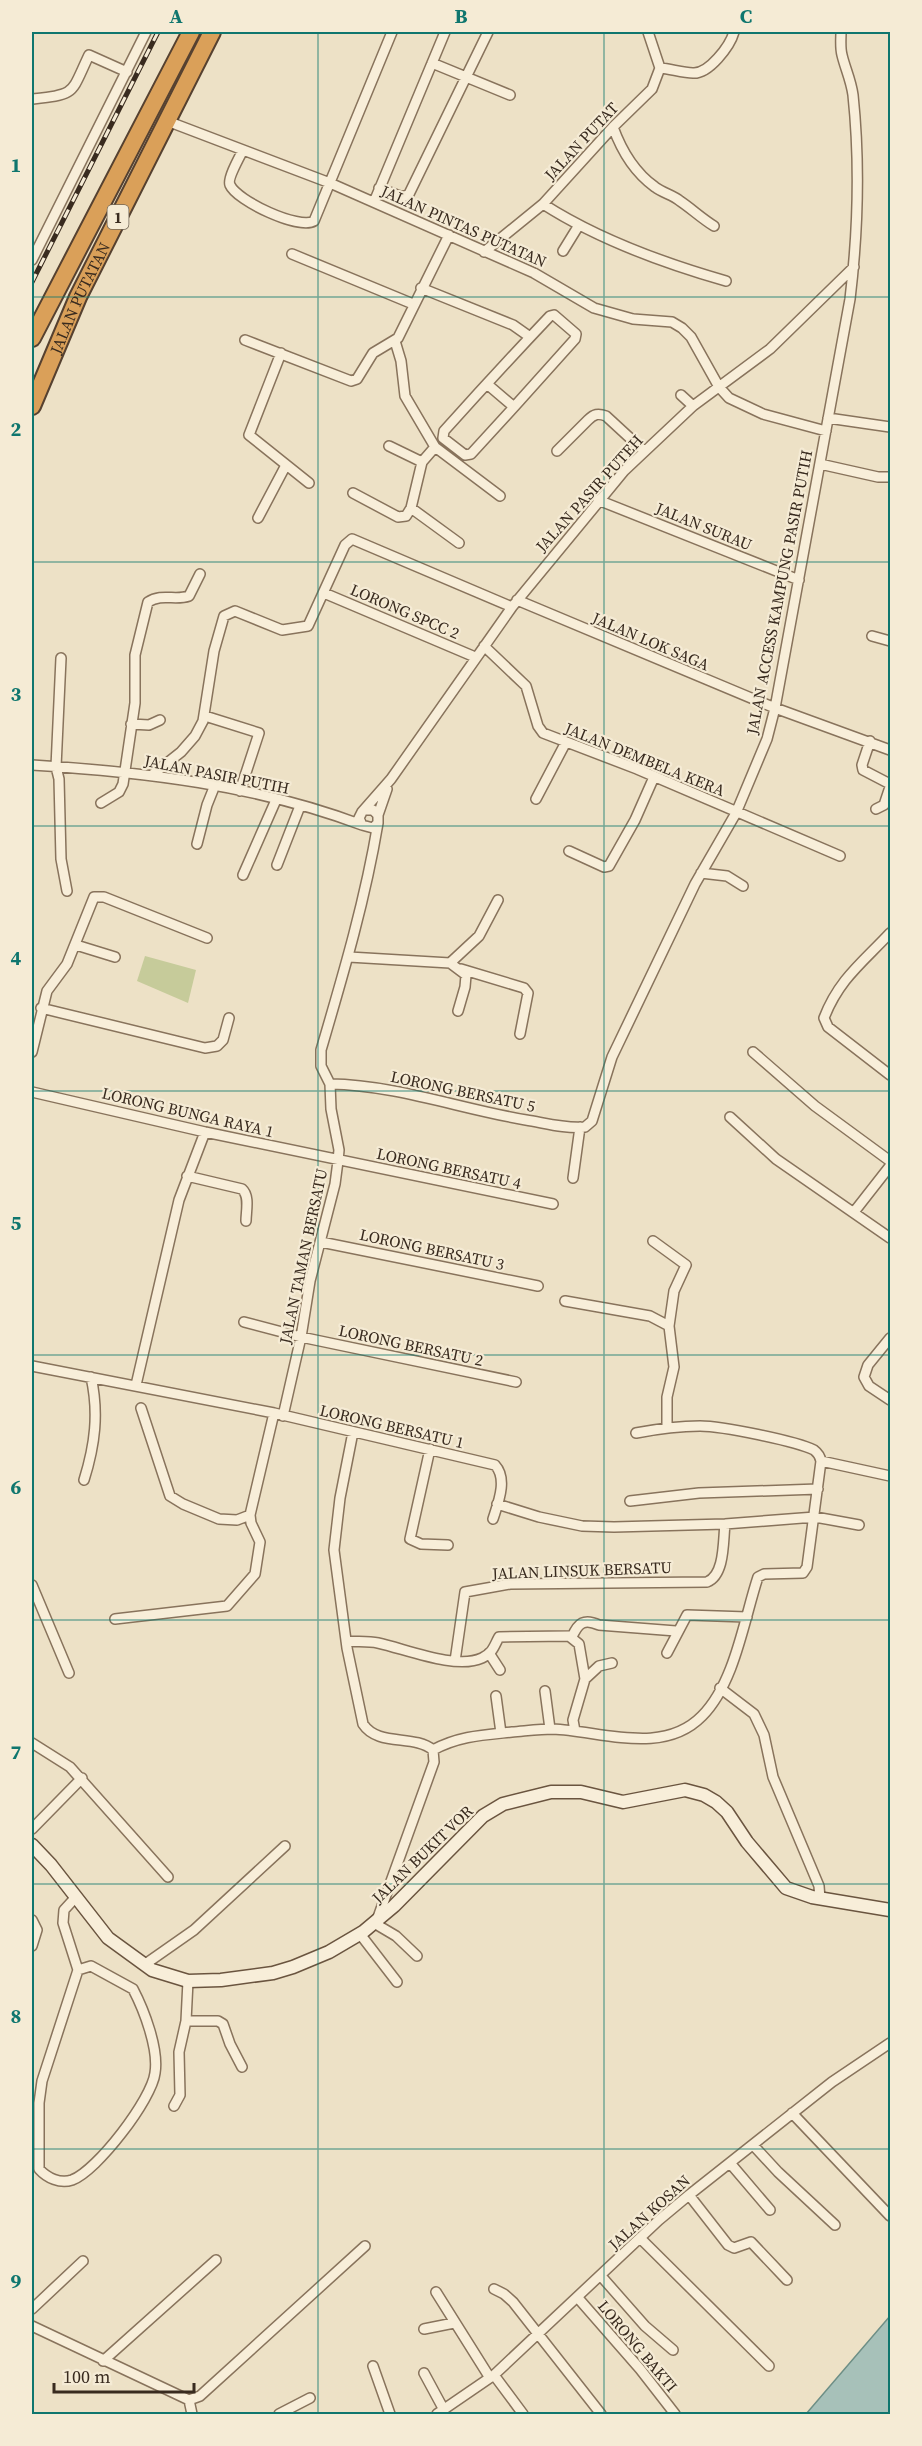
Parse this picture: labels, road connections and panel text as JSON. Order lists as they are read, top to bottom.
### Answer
{
  "streets": {
    "highway": ["1", "JALAN PUTATAN"],
    "street": [
      "JALAN PUTAT",
      "JALAN PINTAS PUTATAN",
      "JALAN PASIR PUTEH",
      "JALAN SURAU",
      "JALAN ACCESS KAMPUNG PASIR PUTIH",
      "LORONG SPCC 2",
      "JALAN LOK SAGA",
      "JALAN DEMBELA KERA",
      "JALAN PASIR PUTIH",
      "LORONG BERSATU 5",
      "LORONG BUNGA RAYA 1",
      "LORONG BERSATU 4",
      "LORONG BERSATU 3",
      "JALAN TAMAN BERSATU",
      "LORONG BERSATU 2",
      "LORONG BERSATU 1",
      "JALAN LINSUK BERSATU",
      "JALAN BUKIT VOR",
      "JALAN KOSAN",
      "LORONG BAKTI"
    ]
  },
  "crossings": [
    ["JALAN PUTAT", "JALAN PINTAS PUTATAN"],
    ["JALAN PINTAS PUTATAN", "JALAN PUTATAN"],
    ["JALAN PINTAS PUTATAN", "JALAN PASIR PUTEH"],
    ["JALAN PASIR PUTEH", "JALAN SURAU"],
    ["JALAN PASIR PUTEH", "JALAN ACCESS KAMPUNG PASIR PUTIH"],
    ["JALAN PASIR PUTEH", "LORONG SPCC 2"],
    ["JALAN PASIR PUTEH", "JALAN LOK SAGA"],
    ["JALAN PASIR PUTEH", "JALAN DEMBELA KERA"],
    ["JALAN PASIR PUTEH", "JALAN PASIR PUTIH"],
    ["JALAN PASIR PUTEH", "JALAN TAMAN BERSATU"],
    ["JALAN SURAU", "JALAN ACCESS KAMPUNG PASIR PUTIH"],
    ["JALAN ACCESS KAMPUNG PASIR PUTIH", "JALAN LOK SAGA"],
    ["JALAN ACCESS KAMPUNG PASIR PUTIH", "JALAN DEMBELA KERA"],
    ["JALAN ACCESS KAMPUNG PASIR PUTIH", "LORONG BERSATU 5"],
    ["LORONG SPCC 2", "JALAN LOK SAGA"],
    ["JALAN PASIR PUTIH", "JALAN TAMAN BERSATU"],
    ["LORONG BERSATU 5", "JALAN TAMAN BERSATU"],
    ["LORONG BUNGA RAYA 1", "LORONG BERSATU 4"],
    ["LORONG BUNGA RAYA 1", "JALAN TAMAN BERSATU"],
    ["LORONG BERSATU 4", "JALAN TAMAN BERSATU"],
    ["LORONG BERSATU 3", "JALAN TAMAN BERSATU"],
    ["JALAN TAMAN BERSATU", "LORONG BERSATU 2"],
    ["JALAN TAMAN BERSATU", "LORONG BERSATU 1"],
    ["JALAN KOSAN", "LORONG BAKTI"]
  ],
  "scale_bar": "100 m",
  "grid": {
    "columns": ["A", "B", "C"],
    "rows": [
      "1",
      "2",
      "3",
      "4",
      "5",
      "6",
      "7",
      "8",
      "9"
    ]
  }
}
